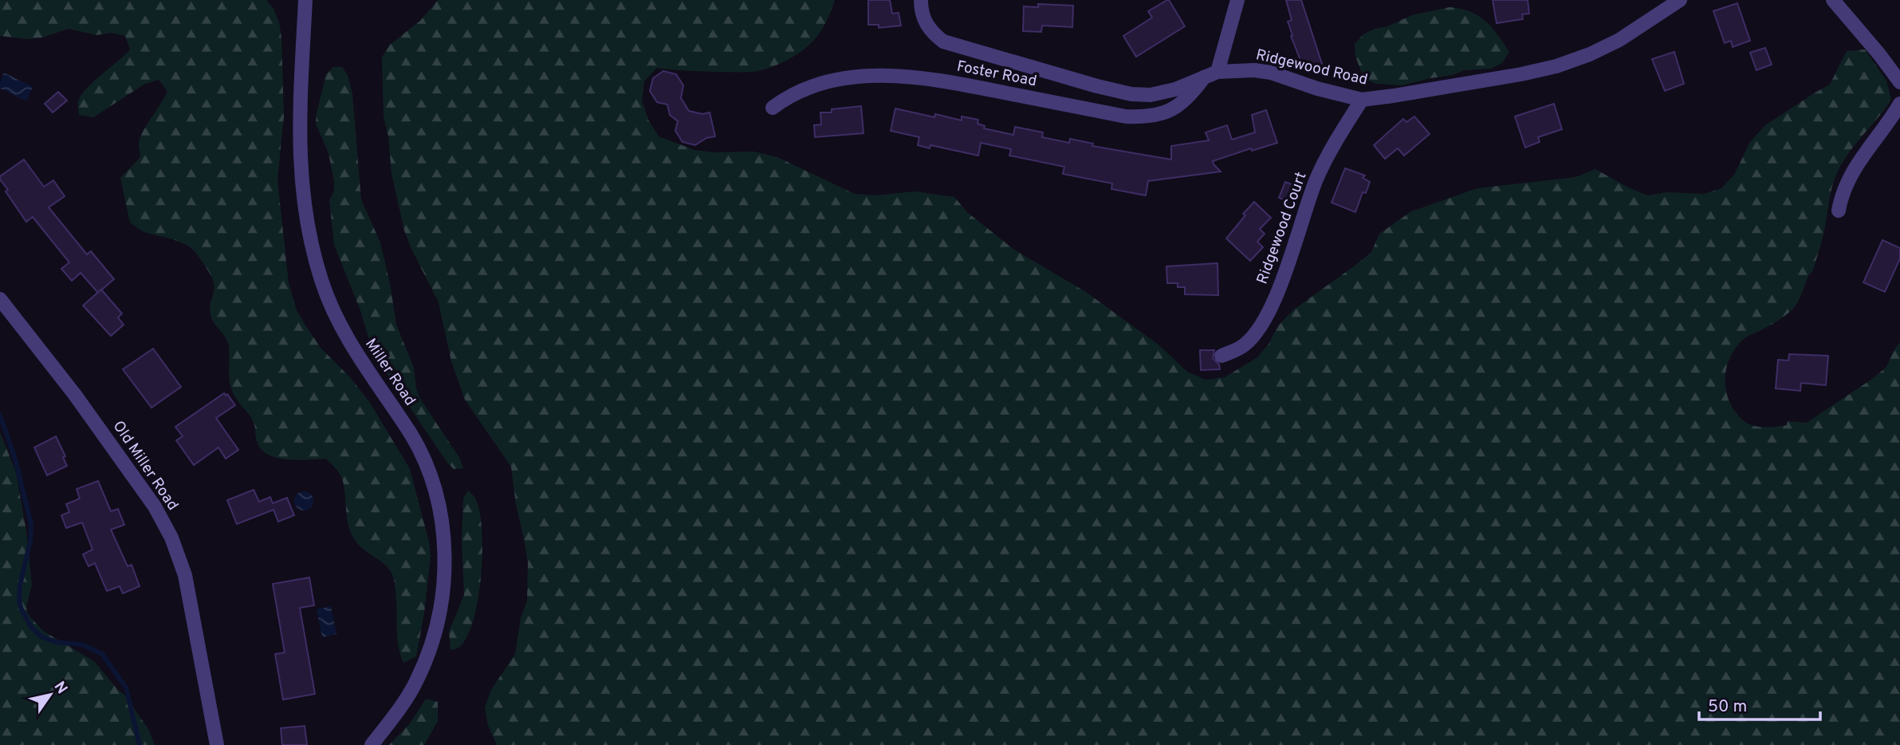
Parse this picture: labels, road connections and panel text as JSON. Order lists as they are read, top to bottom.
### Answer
{
  "streets": {
    "street": [
      "Ridgewood Road",
      "Foster Road",
      "Ridgewood Court",
      "Miller Road",
      "Old Miller Road"
    ]
  },
  "crossings": [
    ["Ridgewood Road", "Foster Road"],
    ["Ridgewood Road", "Ridgewood Court"]
  ],
  "scale_bar": "50 m",
  "north": "top right"
}
